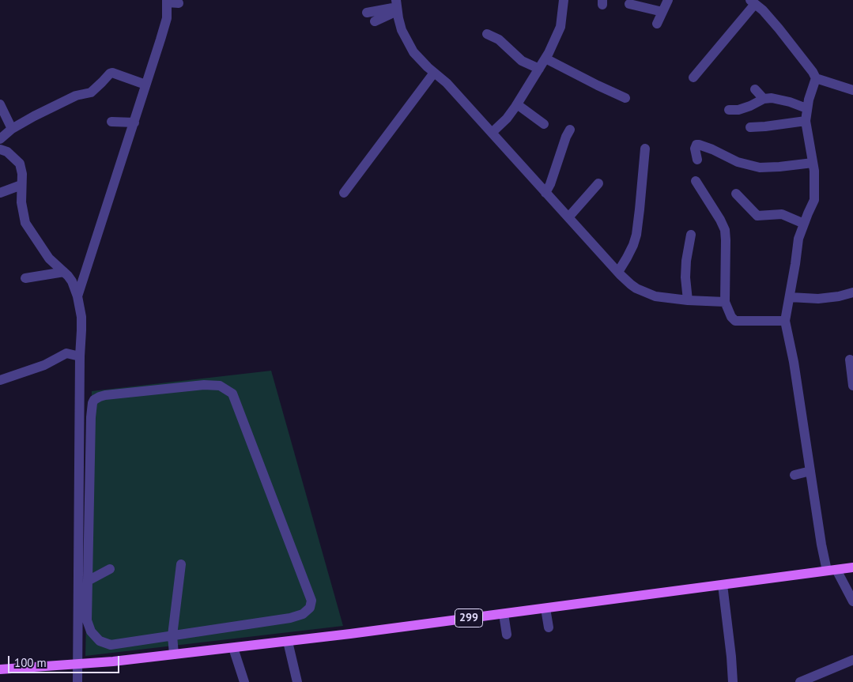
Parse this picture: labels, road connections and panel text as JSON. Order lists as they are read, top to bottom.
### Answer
{
  "streets": {
    "main road": ["299"]
  },
  "scale_bar": "100 m"
}
